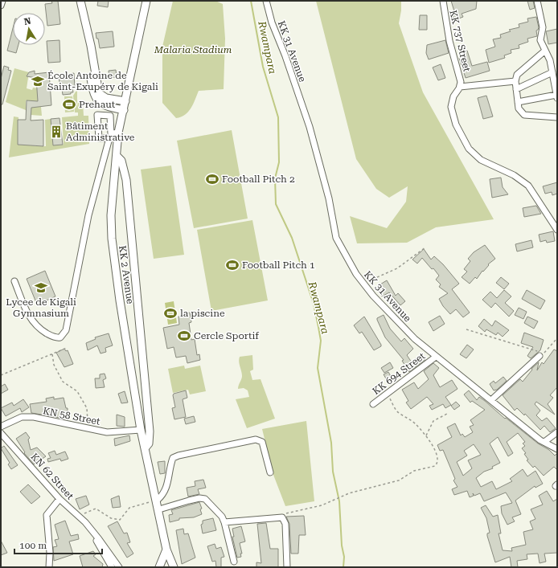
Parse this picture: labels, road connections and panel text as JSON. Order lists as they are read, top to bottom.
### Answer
{
  "streets": {
    "main road": ["KK 2 Avenue"],
    "street": [
      "KK 737 Street",
      "KK 31 Avenue",
      "KK 694 Street",
      "KN 58 Street",
      "KN 62 Street"
    ]
  },
  "crossings": [
    ["KK 31 Avenue", "KK 694 Street"],
    ["KK 2 Avenue", "KN 58 Street"]
  ],
  "water": ["Rwampara"],
  "parks": ["Malaria Stadium"],
  "places": {
    "school or university": ["École Antoine de Saint-Exupéry de Kigali", "Lycee de Kigali Gymnasium"],
    "sports": [
      "Prehaut",
      "Football Pitch 2",
      "Football Pitch 1",
      "la piscine",
      "Cercle Sportif"
    ],
    "building": ["Bâtiment Administrative"]
  },
  "scale_bar": "100 m",
  "north": "top"
}
